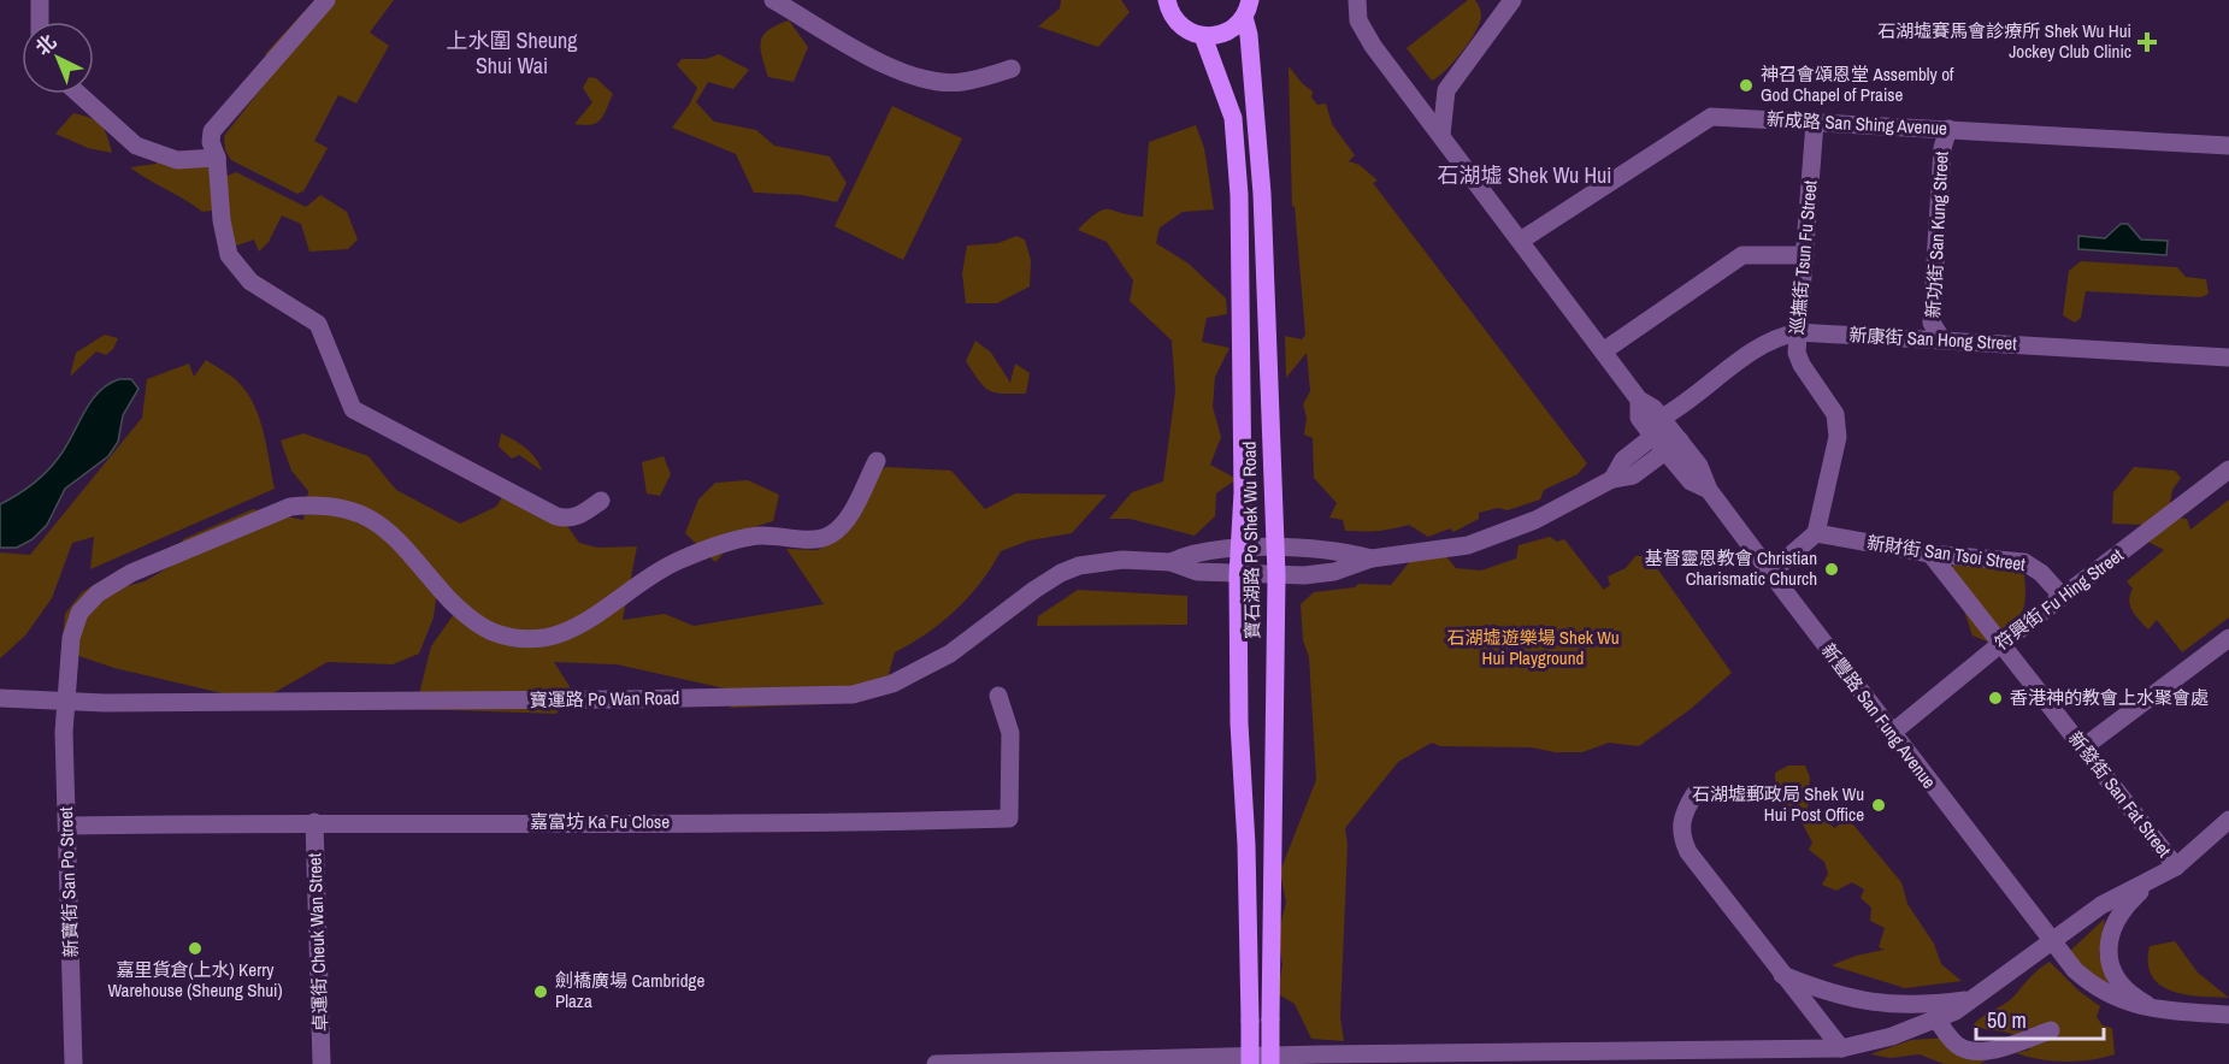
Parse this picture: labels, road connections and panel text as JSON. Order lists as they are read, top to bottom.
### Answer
{
  "streets": {
    "main road": ["寶石湖路 Po Shek Wu Road"],
    "street": [
      "新成路 San Shing Avenue",
      "新功街 San Kung Street",
      "巡撫街 Tsun Fu Street",
      "新康街 San Hong Street",
      "新財街 San Tsoi Street",
      "符興街 Fu Hing Street",
      "寶運路 Po Wan Road",
      "新豐路 San Fung Avenue",
      "新發街 San Fat Street",
      "嘉富坊 Ka Fu Close",
      "新寶街 San Po Street",
      "卓運街 Cheuk Wan Street"
    ]
  },
  "crossings": [
    ["新成路 San Shing Avenue", "新功街 San Kung Street"],
    ["新成路 San Shing Avenue", "巡撫街 Tsun Fu Street"],
    ["新成路 San Shing Avenue", "新豐路 San Fung Avenue"],
    ["新功街 San Kung Street", "新康街 San Hong Street"],
    ["巡撫街 Tsun Fu Street", "新康街 San Hong Street"],
    ["巡撫街 Tsun Fu Street", "新財街 San Tsoi Street"],
    ["新康街 San Hong Street", "寶運路 Po Wan Road"],
    ["新康街 San Hong Street", "新豐路 San Fung Avenue"],
    ["寶石湖路 Po Shek Wu Road", "寶運路 Po Wan Road"],
    ["新財街 San Tsoi Street", "符興街 Fu Hing Street"],
    ["新財街 San Tsoi Street", "新發街 San Fat Street"],
    ["符興街 Fu Hing Street", "新豐路 San Fung Avenue"],
    ["符興街 Fu Hing Street", "新發街 San Fat Street"],
    ["寶運路 Po Wan Road", "新豐路 San Fung Avenue"],
    ["寶運路 Po Wan Road", "新寶街 San Po Street"],
    ["嘉富坊 Ka Fu Close", "新寶街 San Po Street"],
    ["嘉富坊 Ka Fu Close", "卓運街 Cheuk Wan Street"]
  ],
  "districts": ["上水圍 Sheung Shui Wai", "石湖墟 Shek Wu Hui"],
  "parks": ["石湖墟遊樂場 Shek Wu Hui Playground"],
  "places": {
    "health": ["石湖墟賽馬會診療所 Shek Wu Hui Jockey Club Clinic"],
    "other": [
      "神召會頌恩堂 Assembly of God Chapel of Praise",
      "基督靈恩教會 Christian Charismatic Church",
      "香港神的教會上水聚會處",
      "石湖墟郵政局 Shek Wu Hui Post Office",
      "嘉里貨倉(上水) Kerry Warehouse (Sheung Shui)",
      "劍橋廣場 Cambridge Plaza"
    ]
  },
  "scale_bar": "50 m",
  "north": "top left"
}
